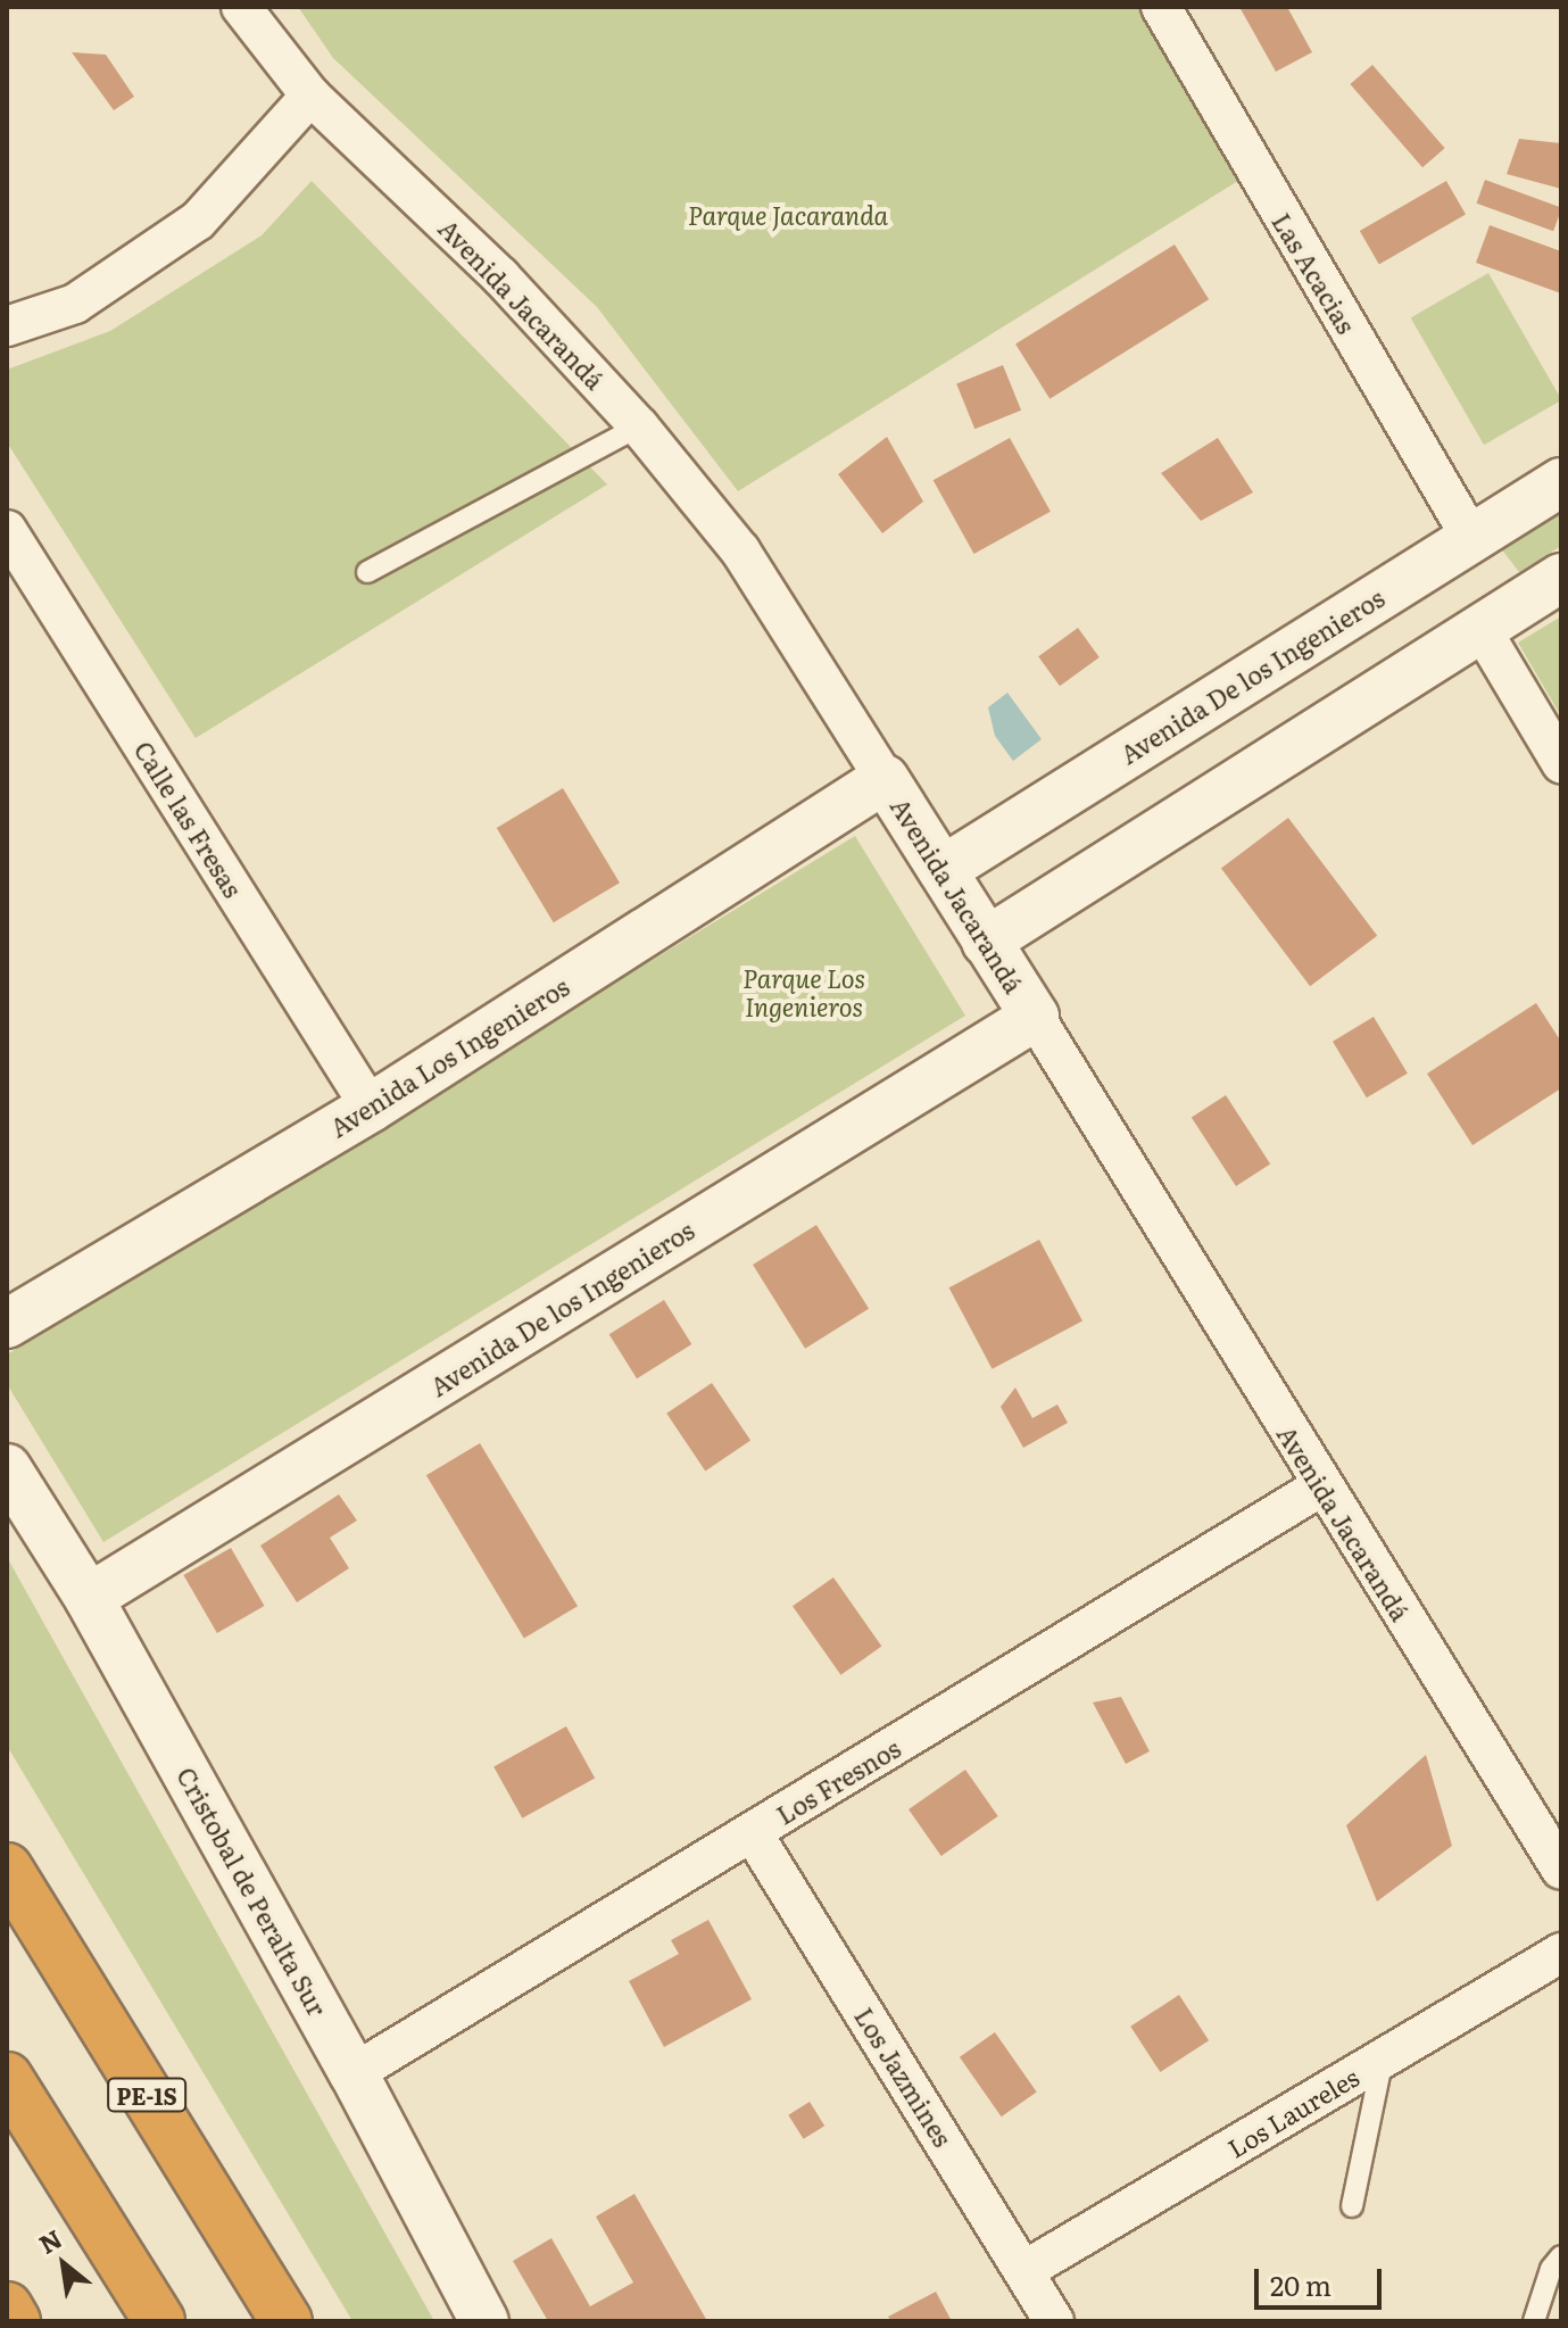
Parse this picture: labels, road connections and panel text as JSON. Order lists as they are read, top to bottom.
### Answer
{
  "streets": {
    "highway": ["PE-1S"],
    "street": [
      "Las Acacias",
      "Avenida Jacarandá",
      "Avenida De los Ingenieros",
      "Calle las Fresas",
      "Avenida Los Ingenieros",
      "Los Fresnos",
      "Cristobal de Peralta Sur",
      "Los Jazmines",
      "Los Laureles"
    ]
  },
  "crossings": [
    ["Las Acacias", "Avenida De los Ingenieros"],
    ["Avenida Jacarandá", "Avenida De los Ingenieros"],
    ["Avenida Jacarandá", "Avenida Los Ingenieros"],
    ["Avenida Jacarandá", "Los Fresnos"],
    ["Avenida De los Ingenieros", "Cristobal de Peralta Sur"],
    ["Calle las Fresas", "Avenida Los Ingenieros"],
    ["Los Fresnos", "Cristobal de Peralta Sur"],
    ["Los Fresnos", "Los Jazmines"],
    ["Los Jazmines", "Los Laureles"]
  ],
  "parks": ["Parque Jacaranda", "Parque Los Ingenieros"],
  "scale_bar": "20 m",
  "north": "top left"
}
